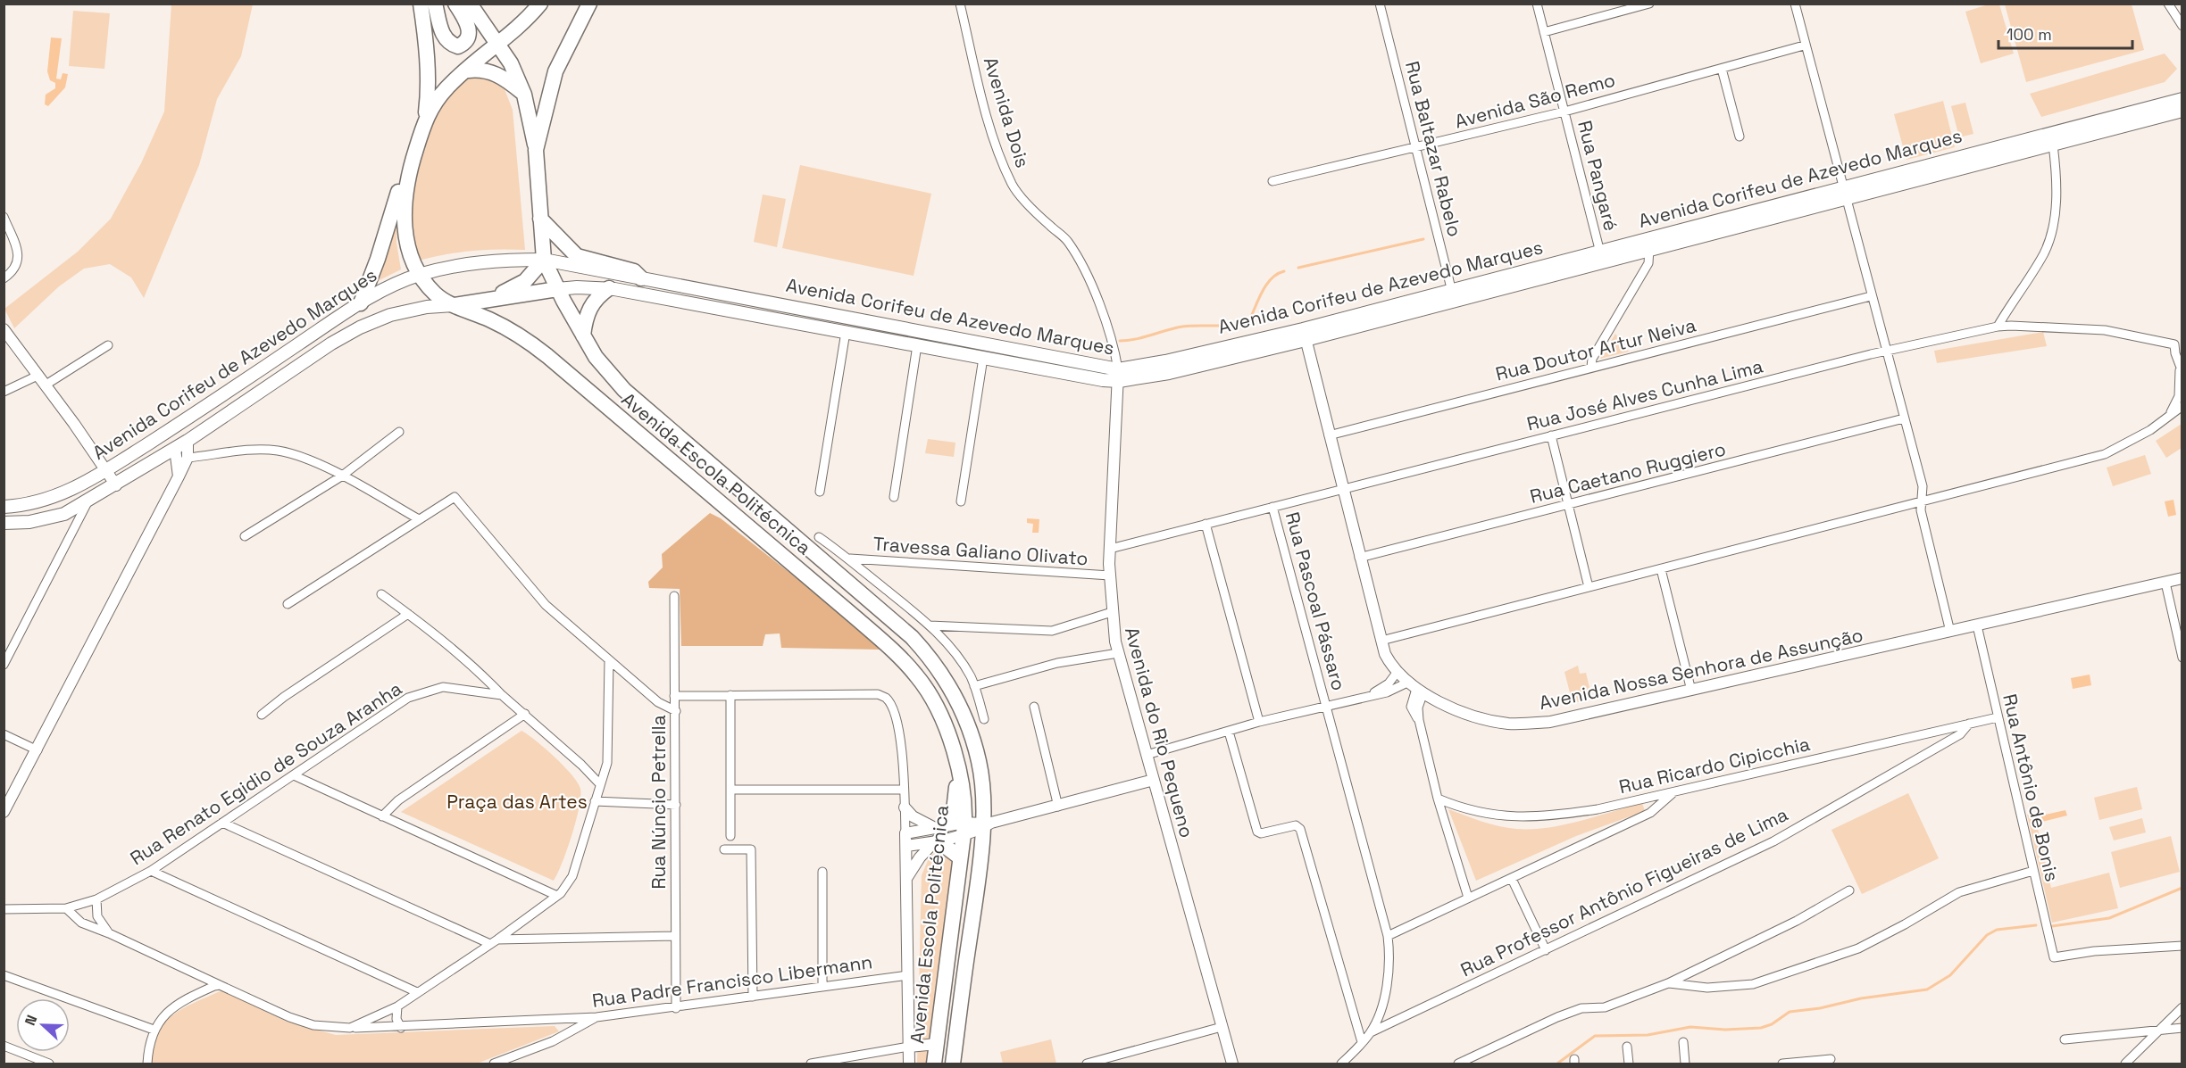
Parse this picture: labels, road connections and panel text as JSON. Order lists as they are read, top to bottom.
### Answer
{
  "streets": {
    "highway": ["Avenida Corifeu de Azevedo Marques", "Avenida Escola Politécnica"],
    "street": [
      "Avenida São Remo",
      "Avenida Dois",
      "Rua Baltazar Rabelo",
      "Rua Pangaré",
      "Rua Doutor Artur Neiva",
      "Rua José Alves Cunha Lima",
      "Rua Caetano Ruggiero",
      "Travessa Galiano Olivato",
      "Rua Pascoal Pássaro",
      "Avenida Nossa Senhora de Assunção",
      "Avenida do Rio Pequeno",
      "Rua Ricardo Cipicchia",
      "Rua Renato Egidio de Souza Aranha",
      "Rua Antônio de Bonis",
      "Rua Núncio Petrella",
      "Rua Professor Antônio Figueiras de Lima",
      "Rua Padre Francisco Libermann"
    ]
  },
  "crossings": [
    ["Avenida São Remo", "Rua Baltazar Rabelo"],
    ["Avenida São Remo", "Rua Pangaré"],
    ["Avenida Dois", "Avenida Corifeu de Azevedo Marques"],
    ["Avenida Dois", "Avenida do Rio Pequeno"],
    ["Rua Baltazar Rabelo", "Avenida Corifeu de Azevedo Marques"],
    ["Rua Pangaré", "Avenida Corifeu de Azevedo Marques"],
    ["Avenida Corifeu de Azevedo Marques", "Avenida Escola Politécnica"],
    ["Avenida Corifeu de Azevedo Marques", "Avenida Nossa Senhora de Assunção"],
    ["Avenida Corifeu de Azevedo Marques", "Avenida do Rio Pequeno"],
    ["Rua Doutor Artur Neiva", "Avenida Nossa Senhora de Assunção"],
    ["Rua José Alves Cunha Lima", "Rua Pascoal Pássaro"],
    ["Rua José Alves Cunha Lima", "Avenida Nossa Senhora de Assunção"],
    ["Rua José Alves Cunha Lima", "Avenida do Rio Pequeno"],
    ["Rua Caetano Ruggiero", "Avenida Nossa Senhora de Assunção"],
    ["Travessa Galiano Olivato", "Avenida do Rio Pequeno"],
    ["Rua Pascoal Pássaro", "Rua Professor Antônio Figueiras de Lima"],
    ["Avenida Nossa Senhora de Assunção", "Rua Antônio de Bonis"],
    ["Rua Ricardo Cipicchia", "Rua Antônio de Bonis"],
    ["Rua Ricardo Cipicchia", "Rua Professor Antônio Figueiras de Lima"],
    ["Rua Núncio Petrella", "Rua Padre Francisco Libermann"]
  ],
  "parks": ["Praça das Artes"],
  "scale_bar": "100 m",
  "north": "left"
}
